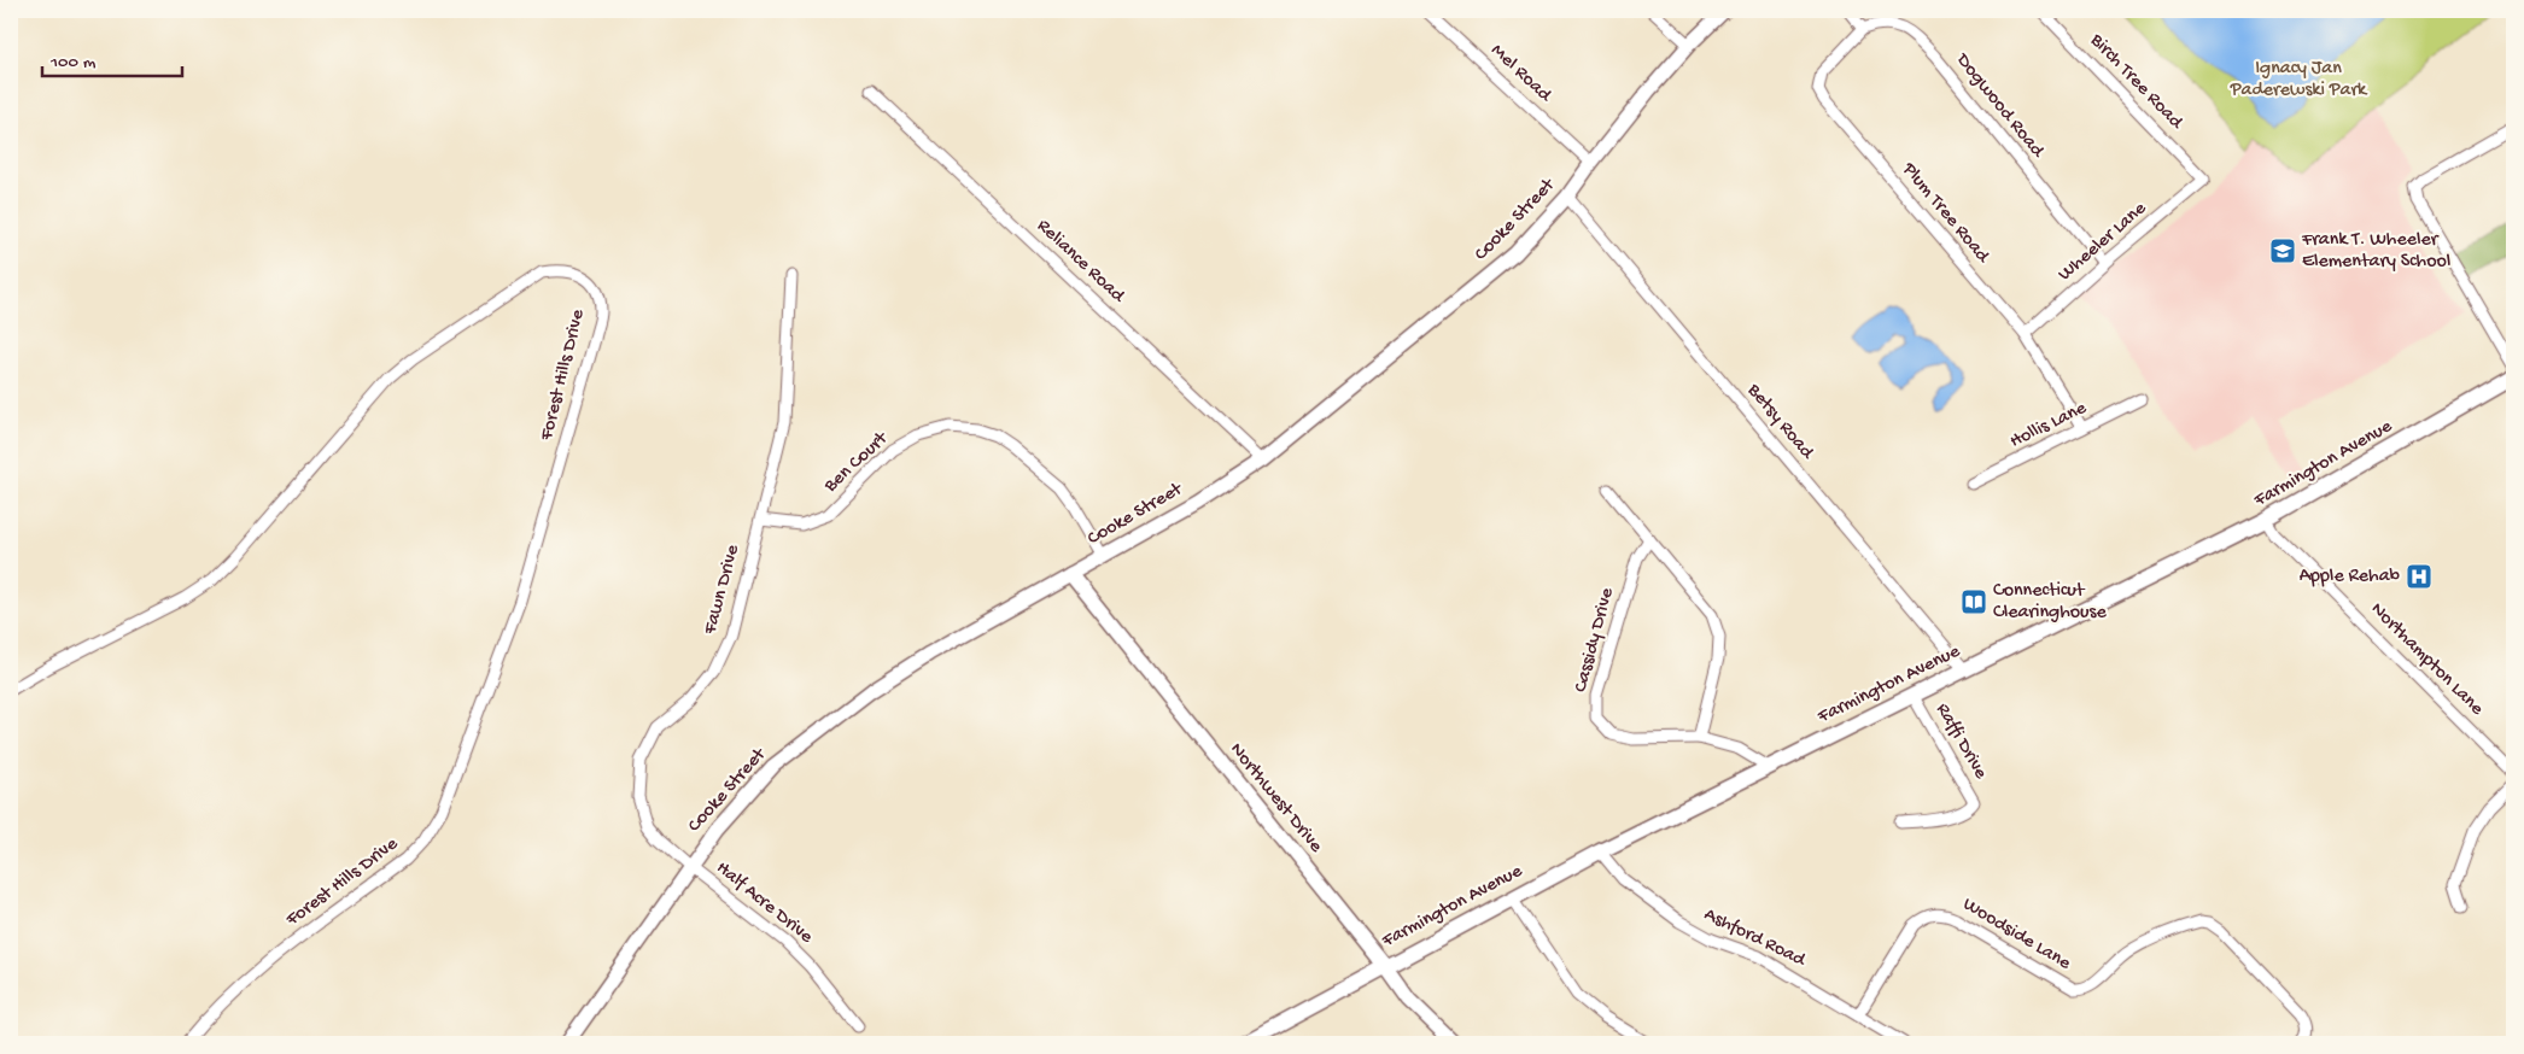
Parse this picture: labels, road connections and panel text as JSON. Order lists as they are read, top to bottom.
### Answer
{
  "streets": {
    "highway": ["Farmington Avenue"],
    "main road": ["Cooke Street", "Northwest Drive"],
    "street": [
      "Mel Road",
      "Birch Tree Road",
      "Dogwood Road",
      "Plum Tree Road",
      "Wheeler Lane",
      "Reliance Road",
      "Forest Hills Drive",
      "Betsy Road",
      "Hollis Lane",
      "Ben Court",
      "Fawn Drive",
      "Cassidy Drive",
      "Northampton Lane",
      "Raffi Drive",
      "Half Acre Drive",
      "Woodside Lane",
      "Ashford Road"
    ]
  },
  "crossings": [
    ["Mel Road", "Cooke Street"],
    ["Birch Tree Road", "Wheeler Lane"],
    ["Dogwood Road", "Plum Tree Road"],
    ["Dogwood Road", "Wheeler Lane"],
    ["Plum Tree Road", "Wheeler Lane"],
    ["Plum Tree Road", "Hollis Lane"],
    ["Cooke Street", "Reliance Road"],
    ["Cooke Street", "Betsy Road"],
    ["Cooke Street", "Ben Court"],
    ["Cooke Street", "Fawn Drive"],
    ["Cooke Street", "Northwest Drive"],
    ["Cooke Street", "Half Acre Drive"],
    ["Betsy Road", "Farmington Avenue"],
    ["Ben Court", "Fawn Drive"],
    ["Farmington Avenue", "Cassidy Drive"],
    ["Farmington Avenue", "Northampton Lane"],
    ["Farmington Avenue", "Raffi Drive"],
    ["Farmington Avenue", "Northwest Drive"],
    ["Farmington Avenue", "Ashford Road"],
    ["Fawn Drive", "Half Acre Drive"],
    ["Woodside Lane", "Ashford Road"]
  ],
  "parks": ["Ignacy Jan Paderewski Park"],
  "places": {
    "school or university": ["Frank T. Wheeler Elementary School"],
    "hospital": ["Apple Rehab"],
    "library": ["Connecticut Clearinghouse"]
  },
  "scale_bar": "100 m"
}
